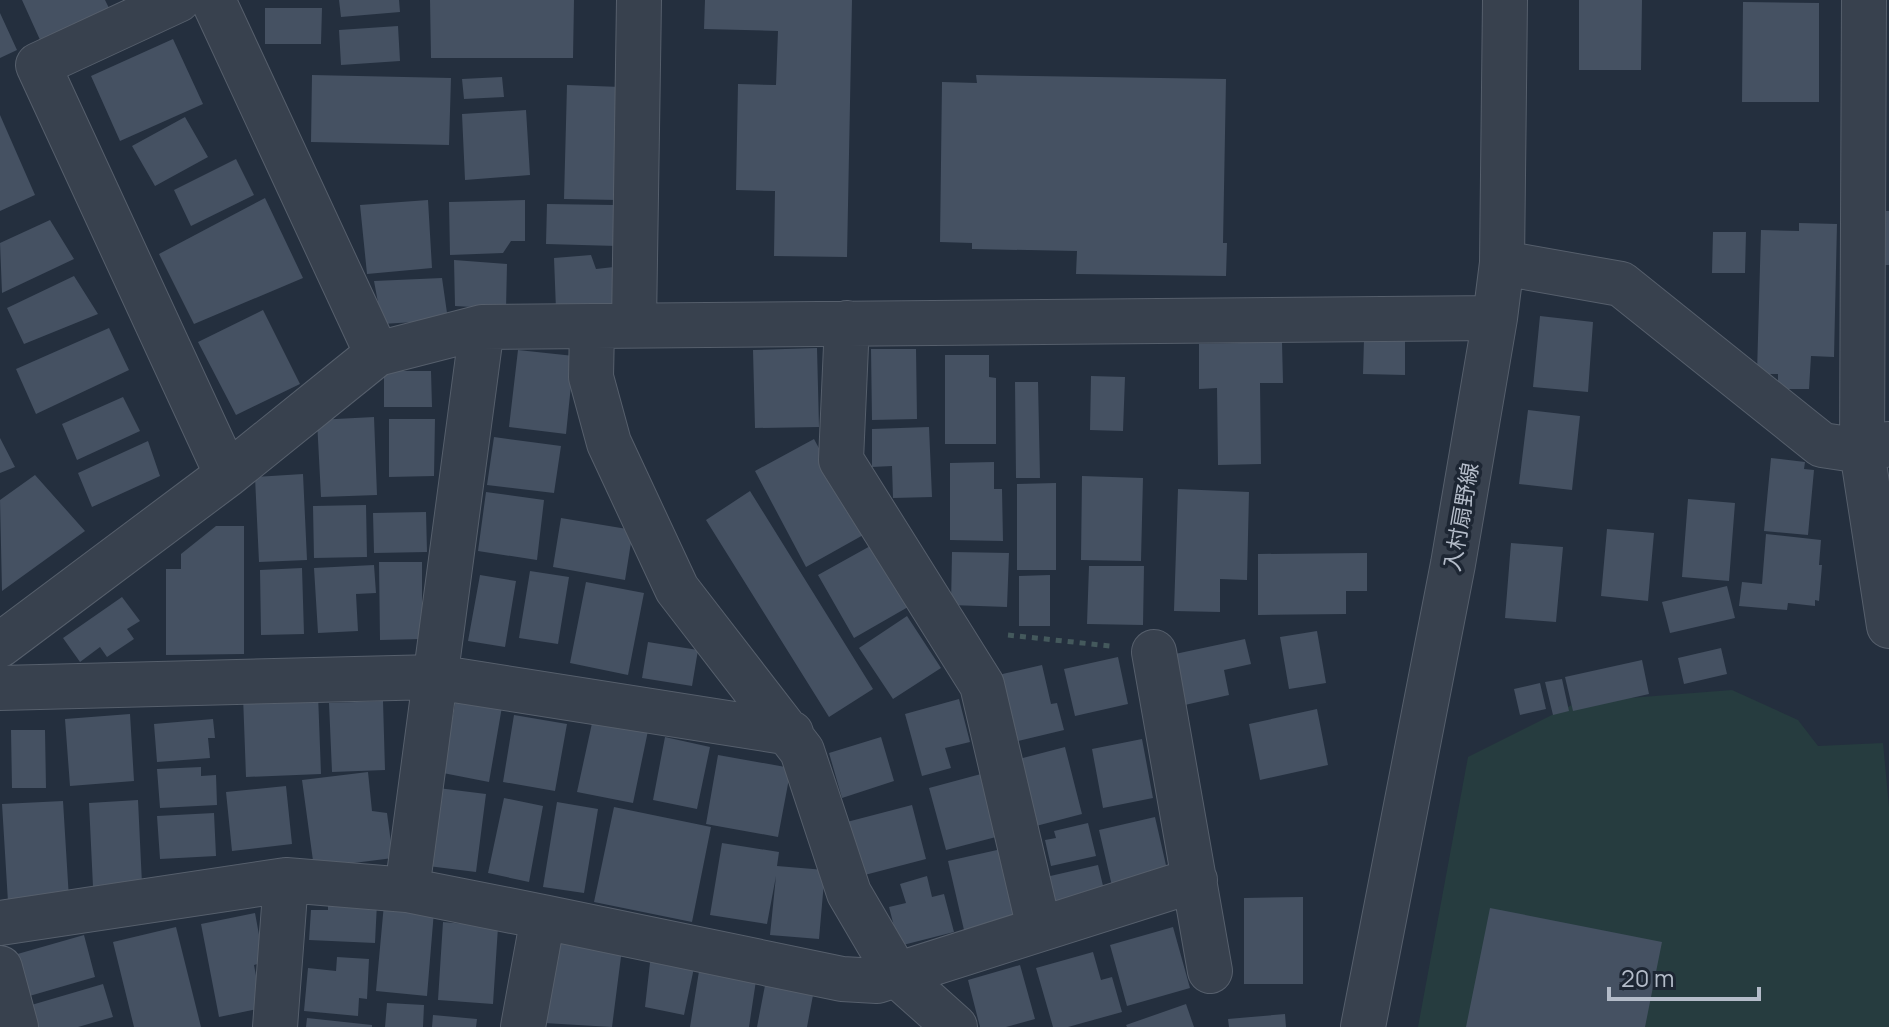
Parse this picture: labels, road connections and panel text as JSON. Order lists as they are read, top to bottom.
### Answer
{
  "streets": {
    "street": ["入村扇野線"]
  },
  "scale_bar": "20 m"
}
